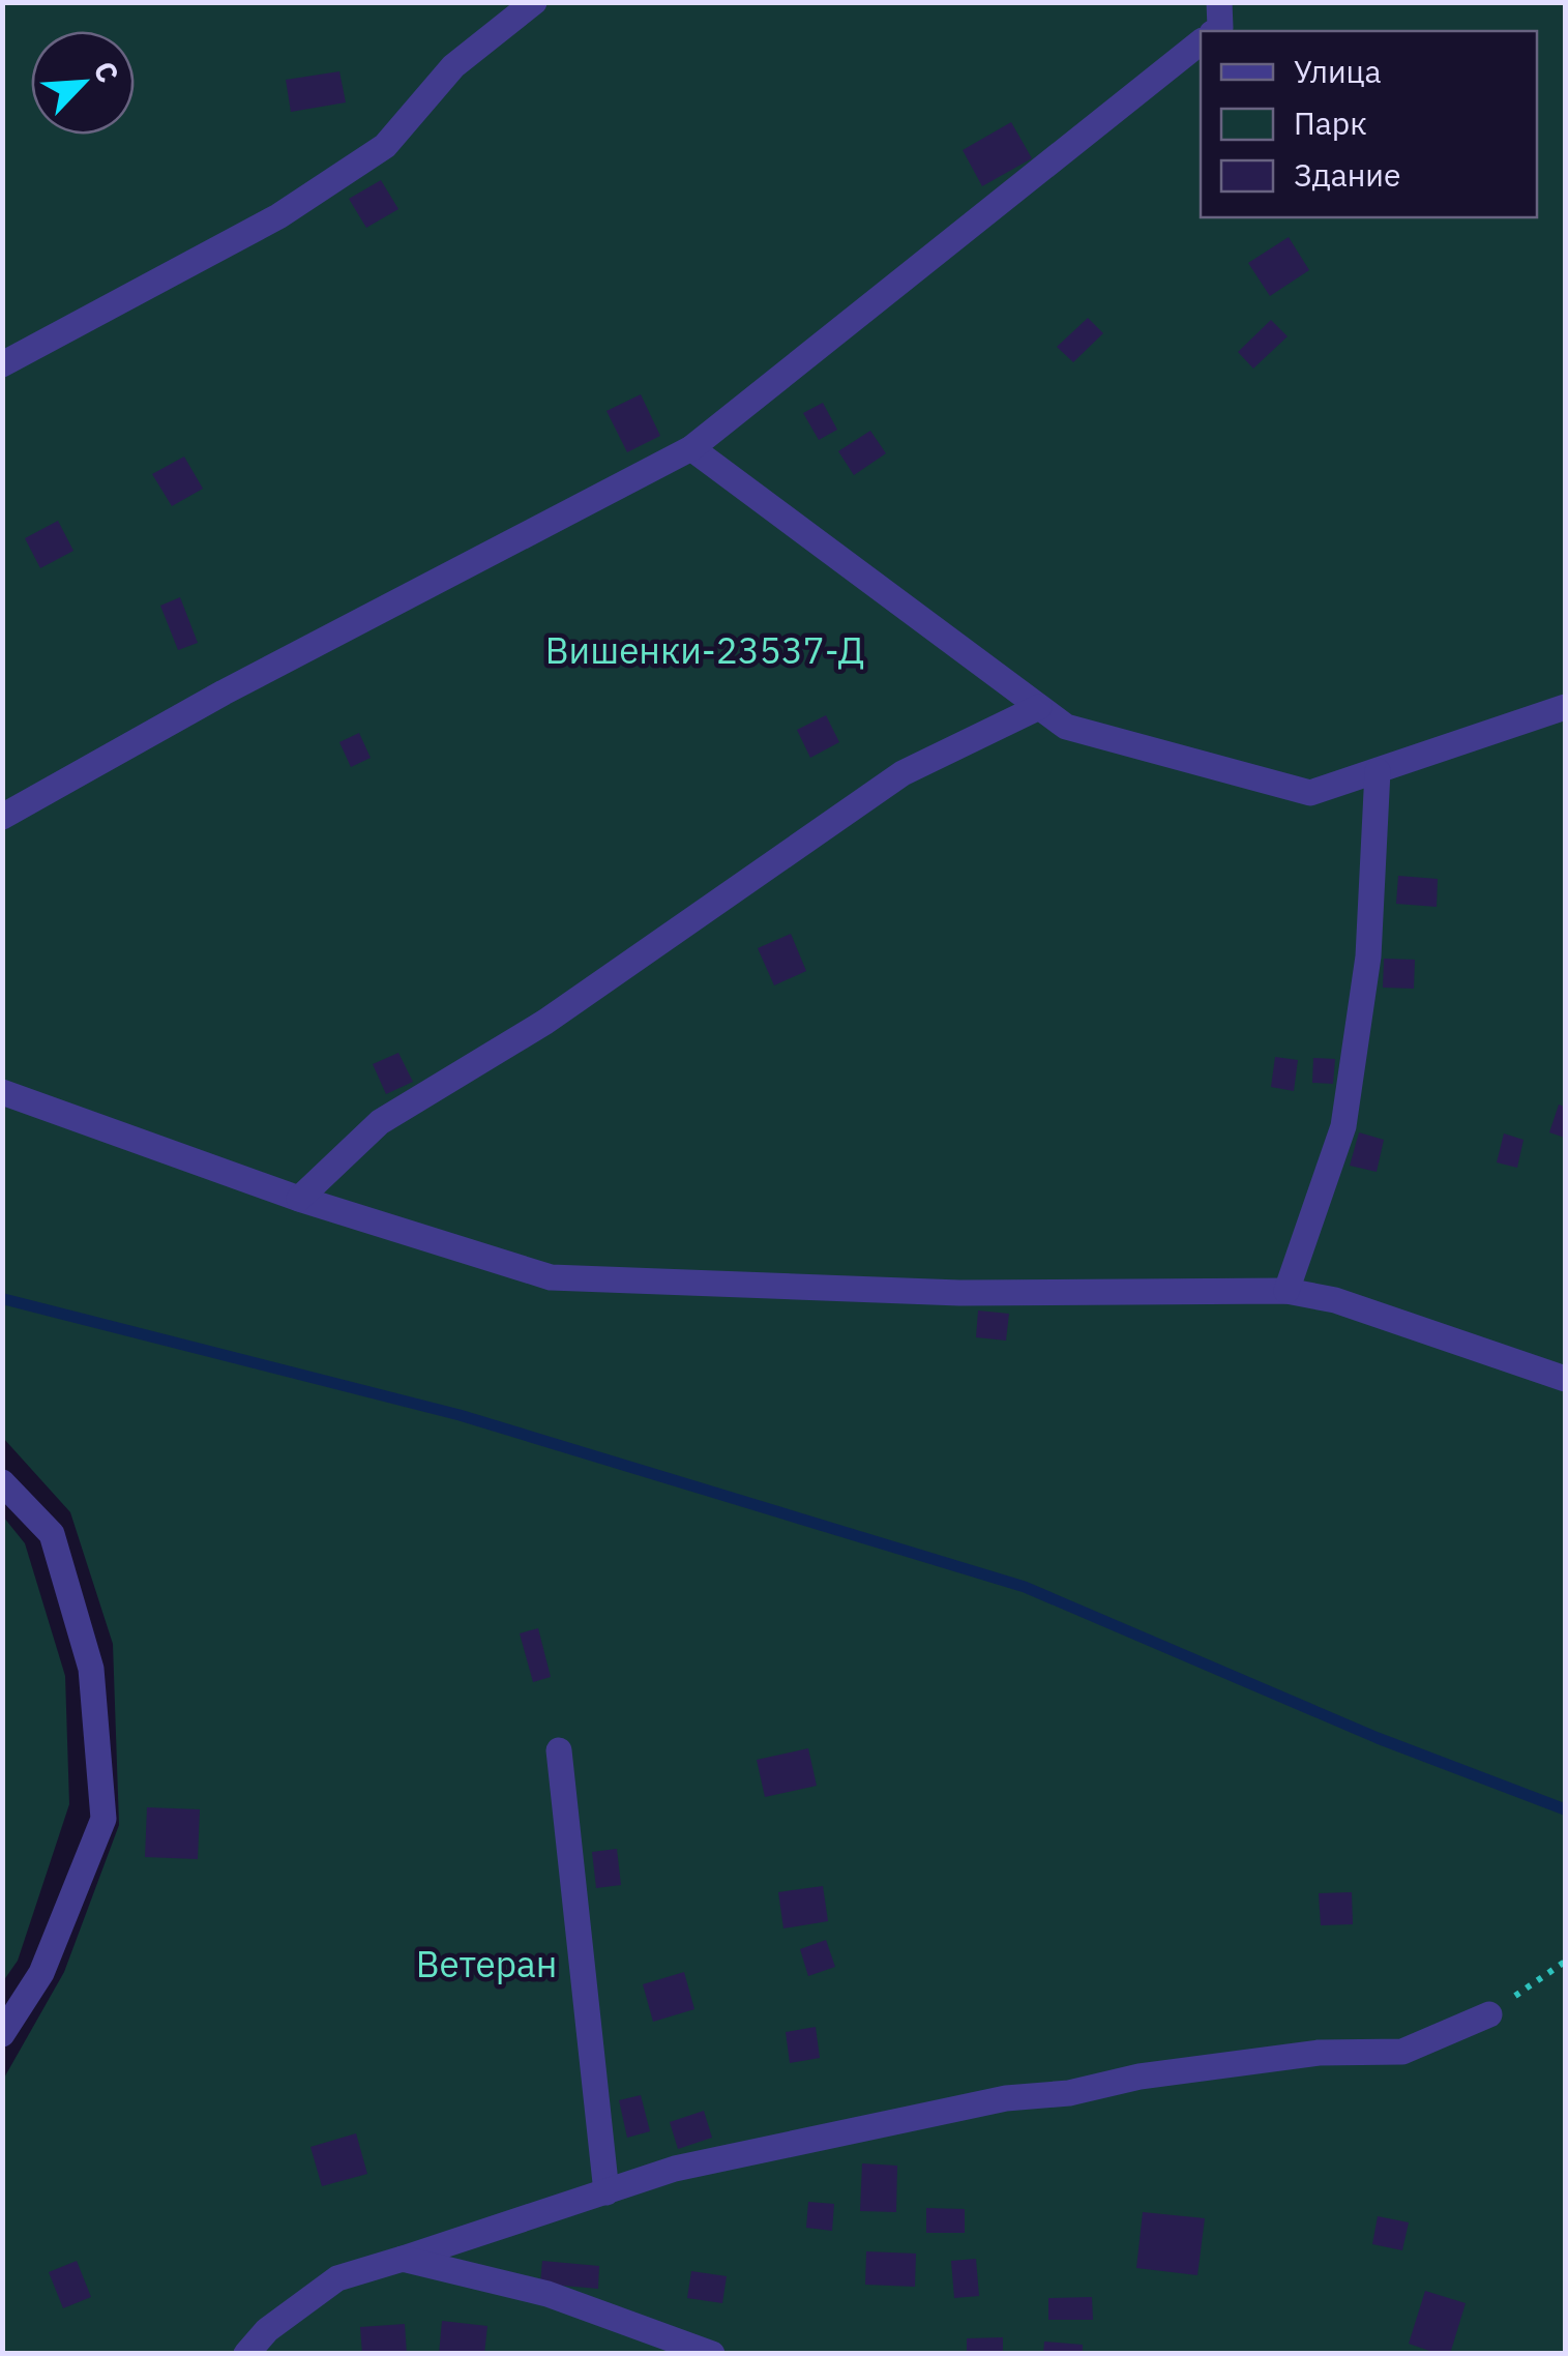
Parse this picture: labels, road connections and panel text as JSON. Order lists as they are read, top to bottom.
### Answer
{
  "parks": ["Вишенки-23537-Д", "Ветеран"],
  "legend": ["Улица", "Парк", "Здание"],
  "north": "top right"
}
